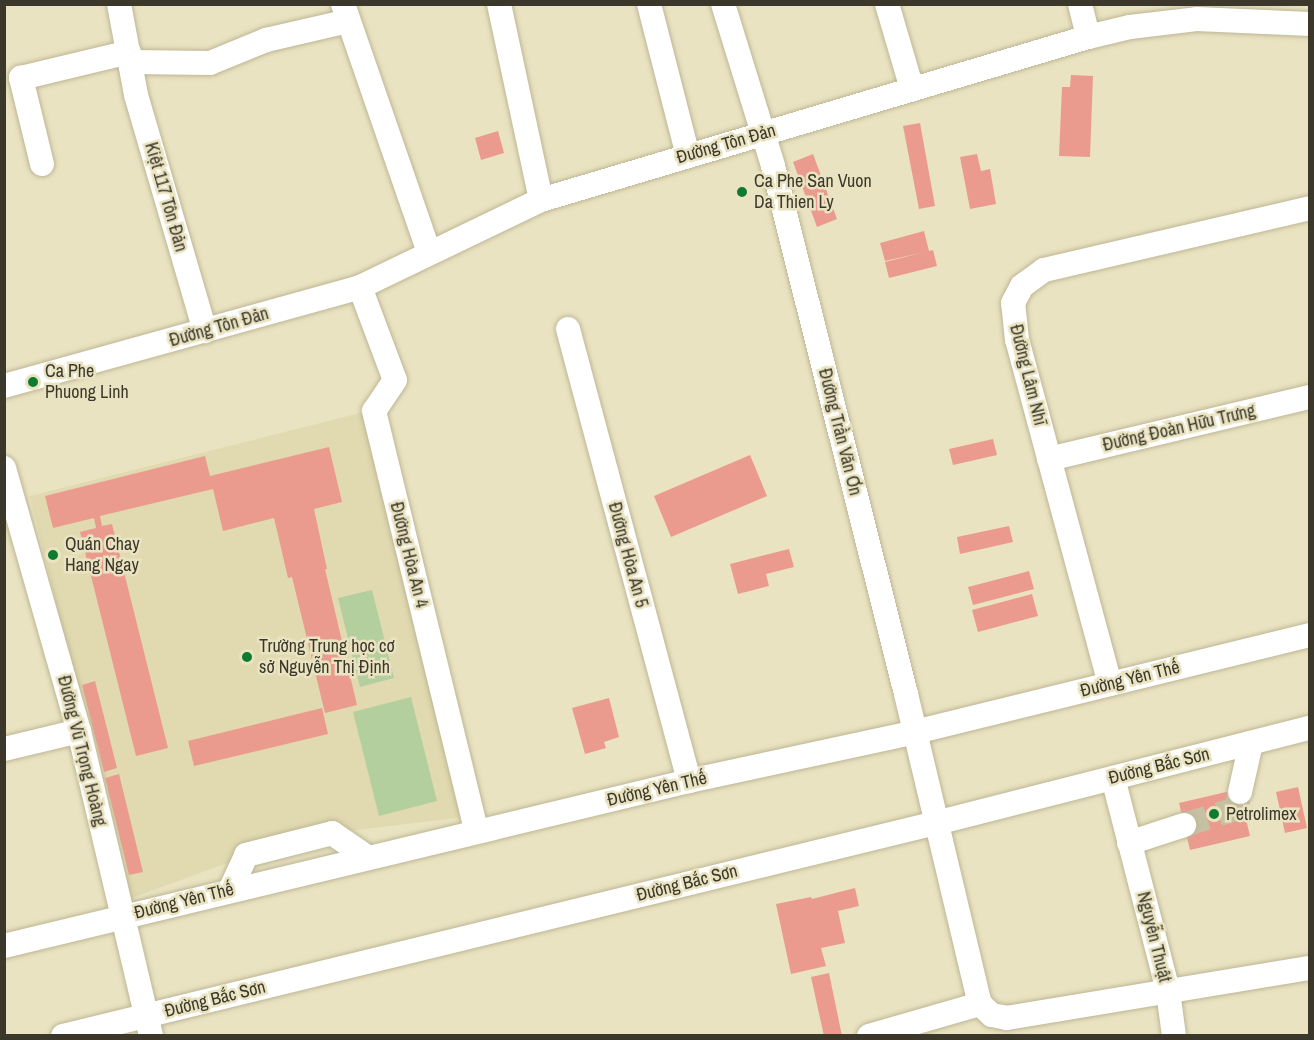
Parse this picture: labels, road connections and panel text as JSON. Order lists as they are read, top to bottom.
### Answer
{
  "streets": {
    "street": [
      "Đường Tôn Đản",
      "Kiệt 117 Tôn Đản",
      "Đường Lâm Nhĩ",
      "Đường Đoàn Hữu Trưng",
      "Đường Trần Văn Ơn",
      "Đường Hòa An 4",
      "Đường Hòa An 5",
      "Đường Yên Thế",
      "Đường Vũ Trọng Hoàng",
      "Đường Bắc Sơn",
      "Nguyễn Thuật"
    ]
  },
  "crossings": [
    ["Đường Tôn Đản", "Kiệt 117 Tôn Đản"],
    ["Đường Tôn Đản", "Đường Trần Văn Ơn"],
    ["Đường Tôn Đản", "Đường Hòa An 4"],
    ["Đường Lâm Nhĩ", "Đường Đoàn Hữu Trưng"],
    ["Đường Lâm Nhĩ", "Đường Yên Thế"],
    ["Đường Trần Văn Ơn", "Đường Yên Thế"],
    ["Đường Trần Văn Ơn", "Đường Bắc Sơn"],
    ["Đường Hòa An 4", "Đường Yên Thế"],
    ["Đường Hòa An 5", "Đường Yên Thế"],
    ["Đường Yên Thế", "Đường Vũ Trọng Hoàng"],
    ["Đường Vũ Trọng Hoàng", "Đường Bắc Sơn"],
    ["Đường Bắc Sơn", "Nguyễn Thuật"]
  ],
  "places": [
    "Ca Phe San Vuon Da Thien Ly",
    "Ca Phe Phuong Linh",
    "Quán Chay Hang Ngay",
    "Trường Trung học cơ sở Nguyễn Thị Định",
    "Petrolimex"
  ]
}
